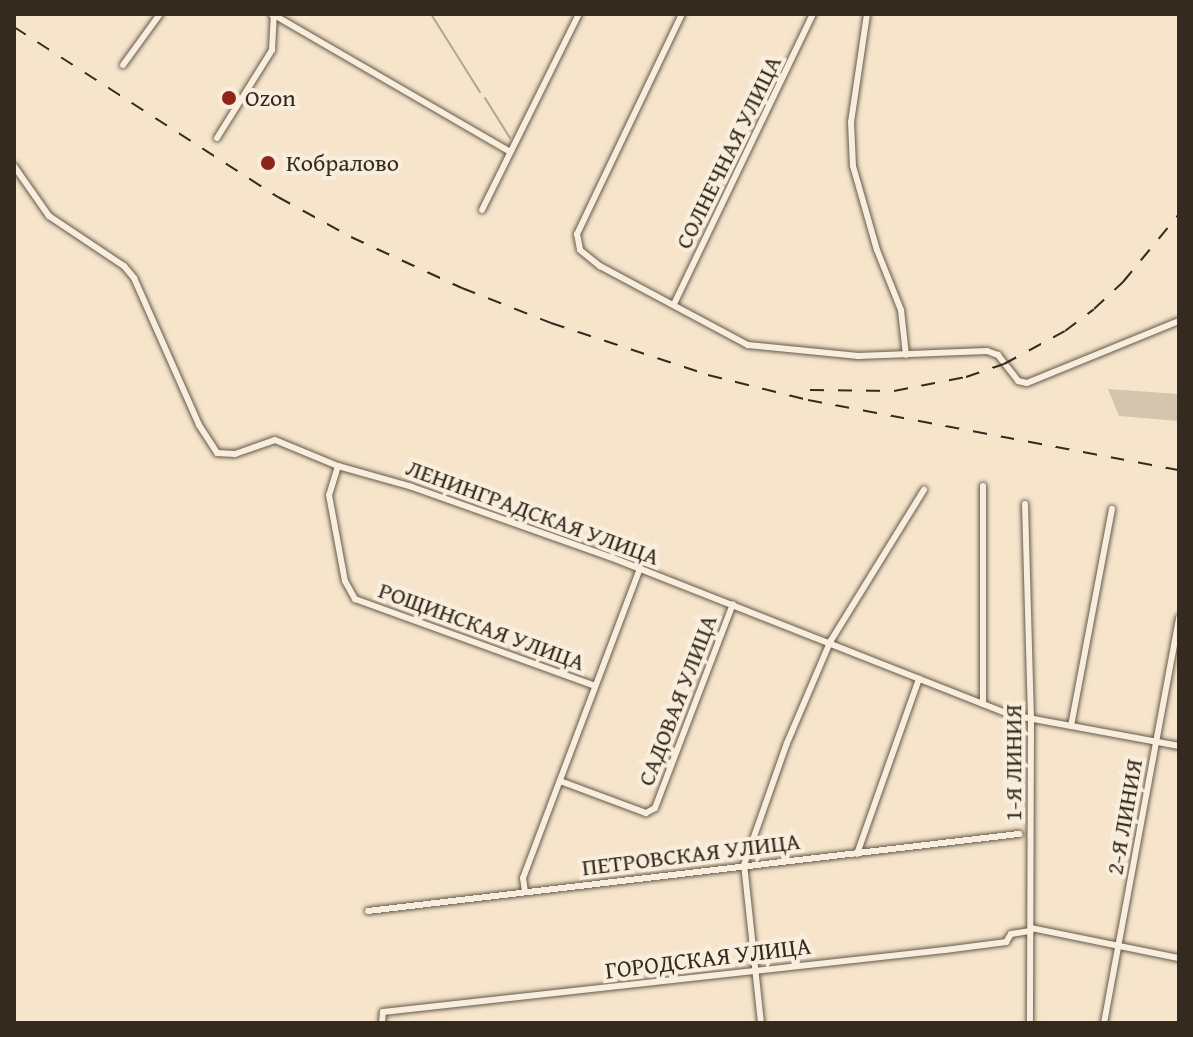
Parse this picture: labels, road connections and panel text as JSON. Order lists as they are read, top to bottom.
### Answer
{
  "streets": {
    "street": [
      "СОЛНЕЧНАЯ УЛИЦА",
      "ЛЕНИНГРАДСКАЯ УЛИЦА",
      "РОЩИНСКАЯ УЛИЦА",
      "САДОВАЯ УЛИЦА",
      "1-Я ЛИНИЯ",
      "2-Я ЛИНИЯ",
      "ПЕТРОВСКАЯ УЛИЦА",
      "ГОРОДСКАЯ УЛИЦА"
    ]
  },
  "crossings": [
    ["ЛЕНИНГРАДСКАЯ УЛИЦА", "РОЩИНСКАЯ УЛИЦА"],
    ["ЛЕНИНГРАДСКАЯ УЛИЦА", "САДОВАЯ УЛИЦА"],
    ["ЛЕНИНГРАДСКАЯ УЛИЦА", "1-Я ЛИНИЯ"],
    ["ЛЕНИНГРАДСКАЯ УЛИЦА", "2-Я ЛИНИЯ"],
    ["1-Я ЛИНИЯ", "ГОРОДСКАЯ УЛИЦА"]
  ],
  "places": ["Ozon", "Кобралово"]
}
